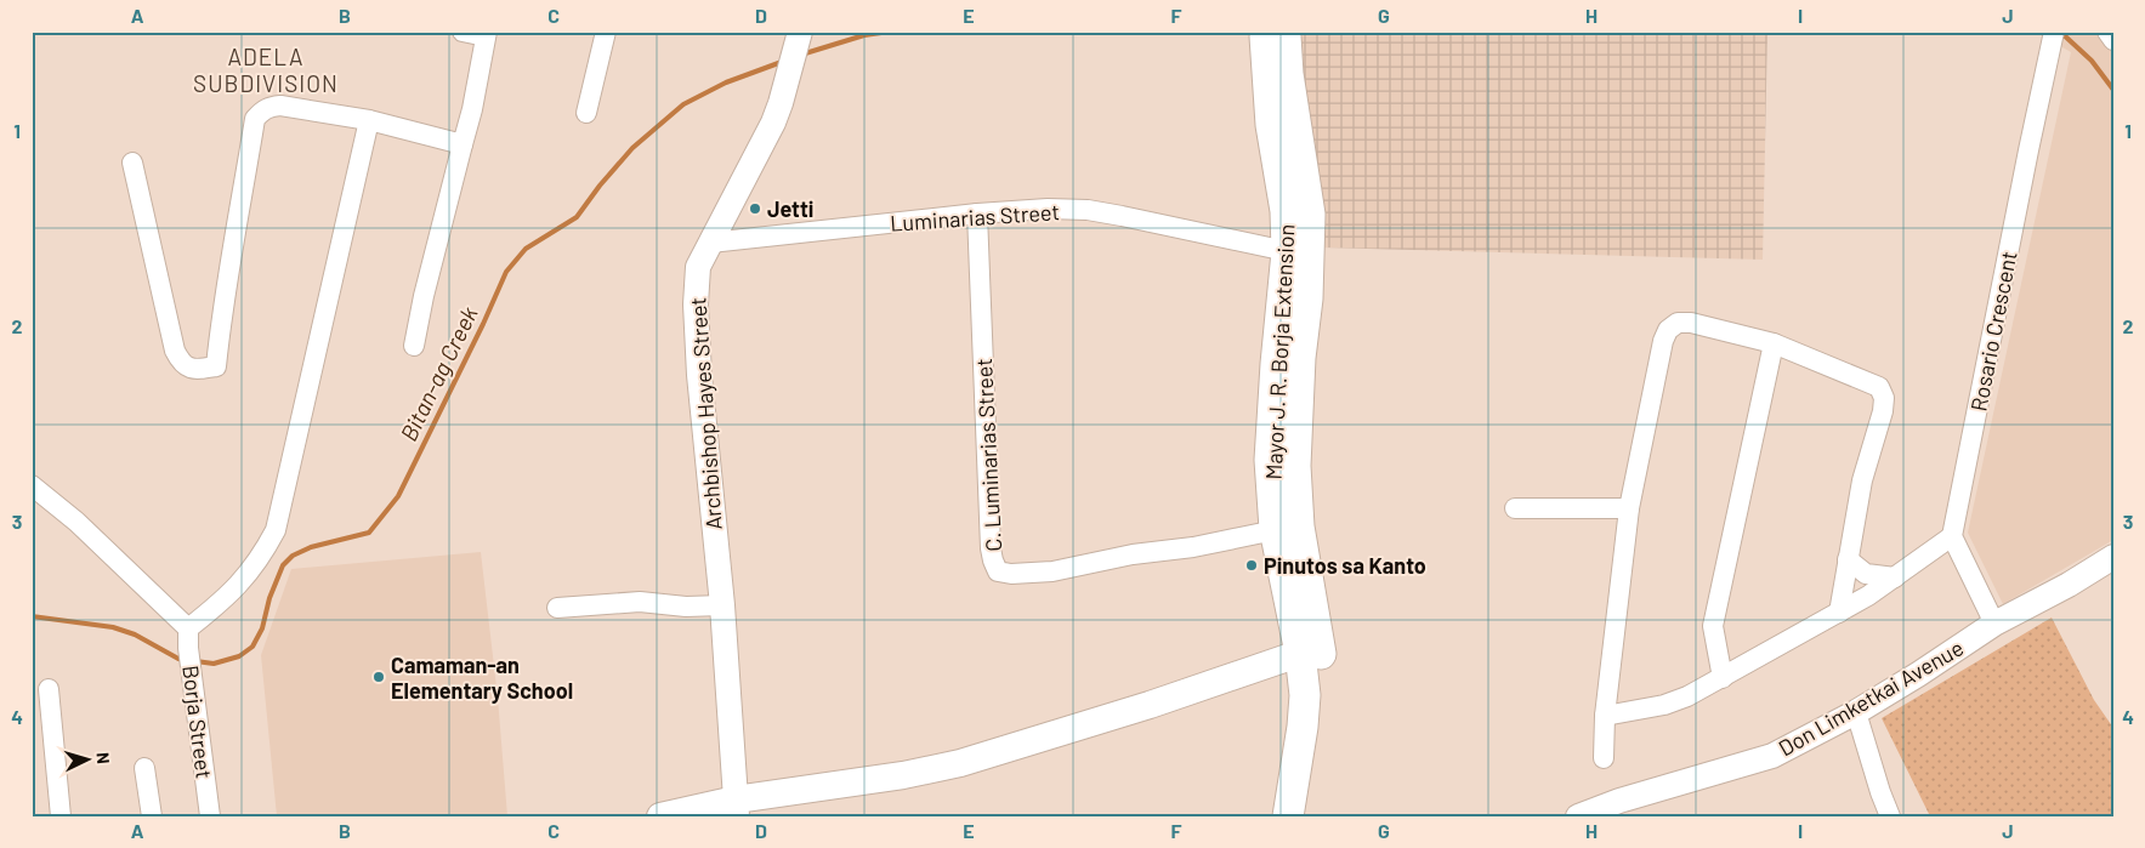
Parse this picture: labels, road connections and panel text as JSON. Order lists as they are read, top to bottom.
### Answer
{
  "streets": {
    "main road": ["Mayor J. R. Borja Extension"],
    "street": [
      "Luminarias Street",
      "Rosario Crescent",
      "Archbishop Hayes Street",
      "C. Luminarias Street",
      "Don Limketkai Avenue",
      "Borja Street"
    ]
  },
  "crossings": [
    ["Luminarias Street", "Mayor J. R. Borja Extension"],
    ["Luminarias Street", "Archbishop Hayes Street"],
    ["Luminarias Street", "C. Luminarias Street"],
    ["Mayor J. R. Borja Extension", "C. Luminarias Street"]
  ],
  "districts": ["ADELA SUBDIVISION"],
  "water": ["Bitan-ag Creek"],
  "places": ["Jetti", "Pinutos sa Kanto", "Camaman-an Elementary School"],
  "north": "right",
  "grid": {
    "columns": [
      "A",
      "B",
      "C",
      "D",
      "E",
      "F",
      "G",
      "H",
      "I",
      "J"
    ],
    "rows": [
      "1",
      "2",
      "3",
      "4"
    ]
  }
}
